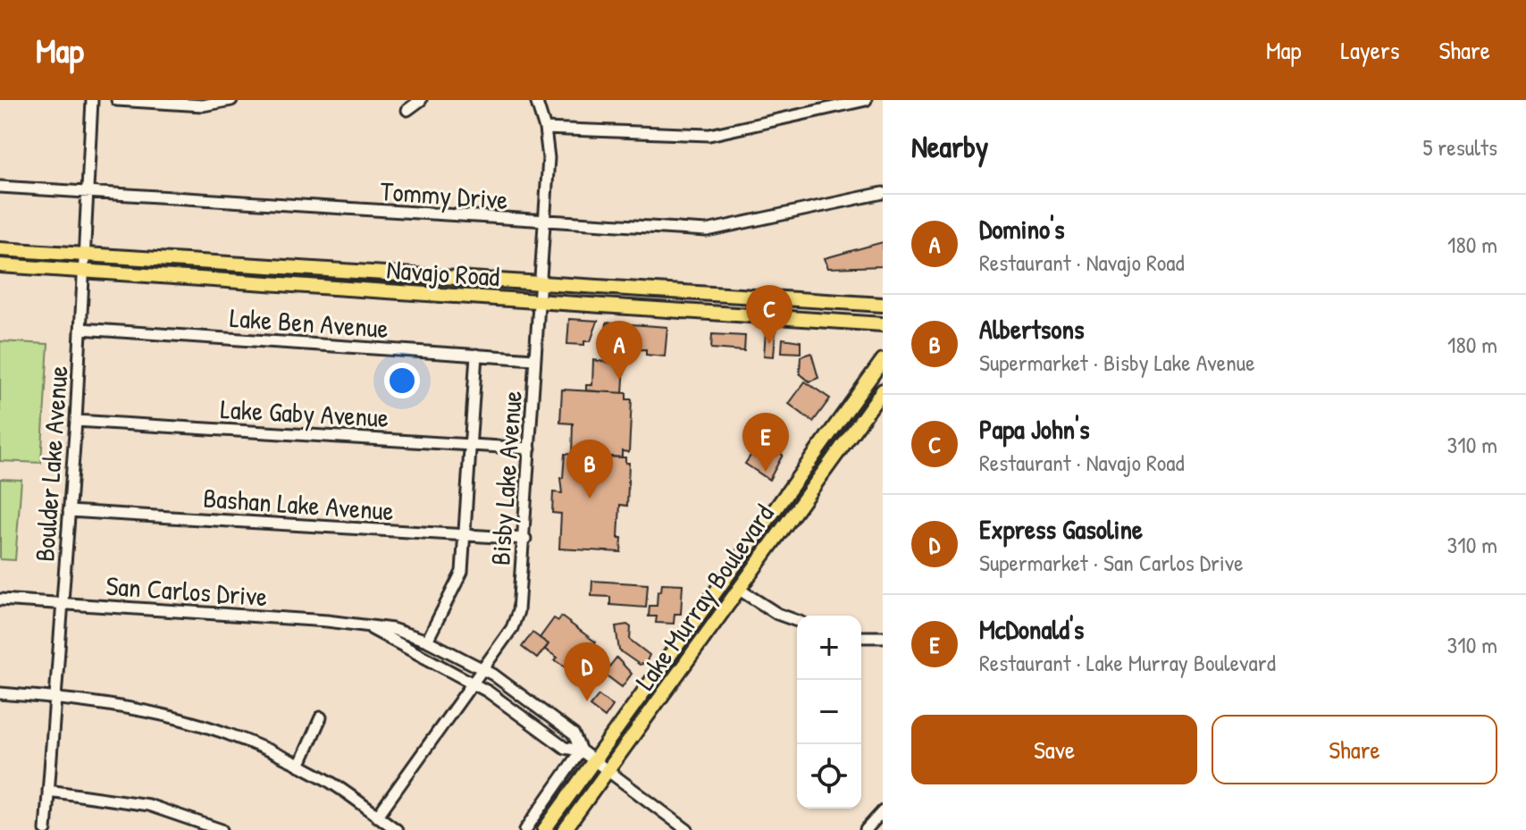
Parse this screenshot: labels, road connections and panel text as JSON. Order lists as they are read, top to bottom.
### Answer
{
  "streets": {
    "main road": ["Navajo Road", "Lake Murray Boulevard"],
    "street": [
      "Tommy Drive",
      "Lake Ben Avenue",
      "Lake Gaby Avenue",
      "Boulder Lake Avenue",
      "Bisby Lake Avenue",
      "Bashan Lake Avenue",
      "San Carlos Drive"
    ]
  },
  "crossings": [
    ["Tommy Drive", "Boulder Lake Avenue"],
    ["Tommy Drive", "Bisby Lake Avenue"],
    ["Navajo Road", "Boulder Lake Avenue"],
    ["Navajo Road", "Bisby Lake Avenue"],
    ["Lake Ben Avenue", "Boulder Lake Avenue"],
    ["Lake Ben Avenue", "Bisby Lake Avenue"],
    ["Lake Gaby Avenue", "Boulder Lake Avenue"],
    ["Lake Gaby Avenue", "Bisby Lake Avenue"],
    ["Boulder Lake Avenue", "Bashan Lake Avenue"],
    ["Boulder Lake Avenue", "San Carlos Drive"],
    ["Bisby Lake Avenue", "Bashan Lake Avenue"],
    ["Bisby Lake Avenue", "San Carlos Drive"],
    ["San Carlos Drive", "Lake Murray Boulevard"]
  ],
  "page": {
    "header": "Map",
    "nav": ["Map", "Layers", "Share"],
    "heading": ["Nearby", "5 results"],
    "list": [
      {
        "mark": "A",
        "name": "Domino's",
        "note": "Restaurant · Navajo Road",
        "value": "180 m"
      },
      {
        "mark": "B",
        "name": "Albertsons",
        "note": "Supermarket · Bisby Lake Avenue",
        "value": "180 m"
      },
      {
        "mark": "C",
        "name": "Papa John's",
        "note": "Restaurant · Navajo Road",
        "value": "310 m"
      },
      {
        "mark": "D",
        "name": "Express Gasoline",
        "note": "Supermarket · San Carlos Drive",
        "value": "310 m"
      },
      {
        "mark": "E",
        "name": "McDonald's",
        "note": "Restaurant · Lake Murray Boulevard",
        "value": "310 m"
      }
    ],
    "pins": [
      "C",
      "A",
      "E",
      "B",
      "D"
    ],
    "map_buttons": ["+", "−"],
    "buttons": ["Save", "Share"]
  }
}
